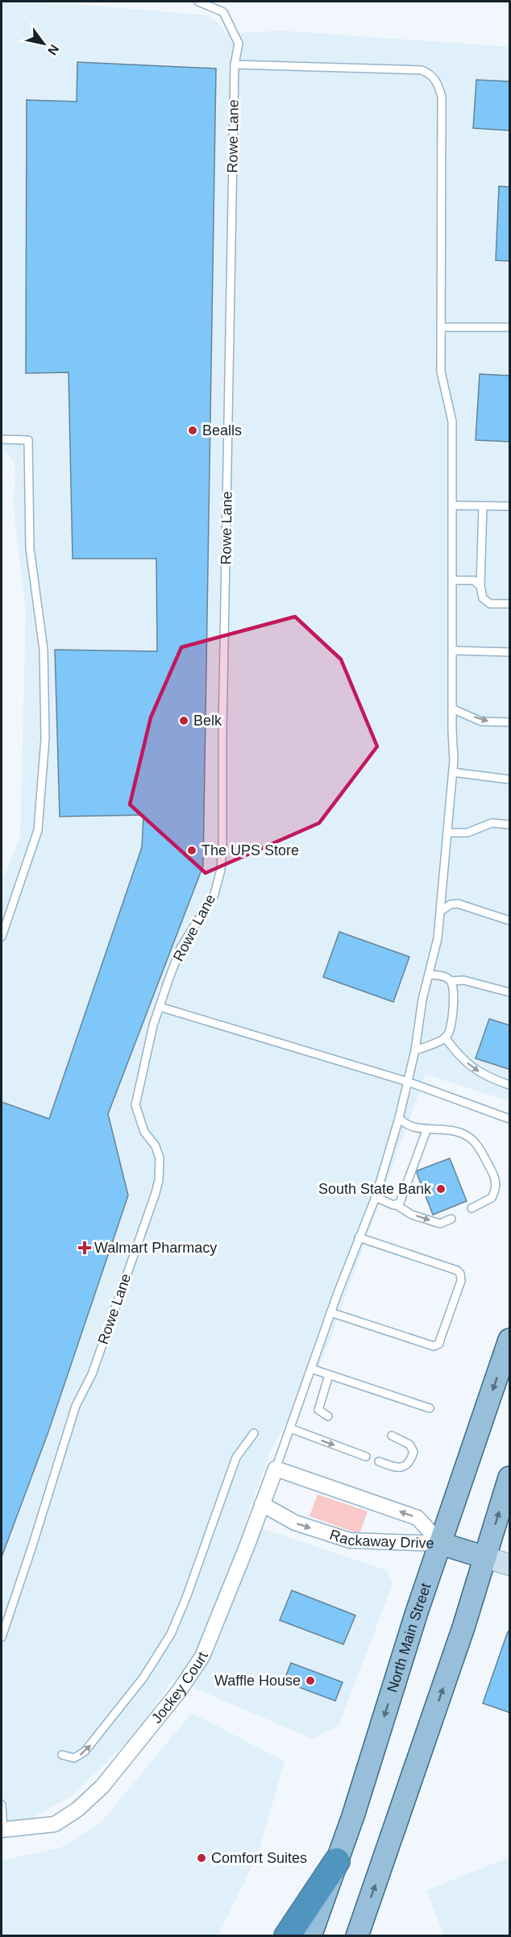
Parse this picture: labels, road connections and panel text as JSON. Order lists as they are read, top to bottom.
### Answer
{
  "streets": {
    "main road": ["North Main Street"],
    "street": ["Rackaway Drive", "Jockey Court"],
    "lane": ["Rowe Lane"]
  },
  "crossings": [
    ["Rackaway Drive", "North Main Street"],
    ["Rackaway Drive", "Jockey Court"]
  ],
  "places": {
    "other": [
      "Bealls",
      "Belk",
      "The UPS Store",
      "South State Bank",
      "Waffle House",
      "Comfort Suites"
    ],
    "health": ["Walmart Pharmacy"]
  },
  "north": "bottom right"
}
